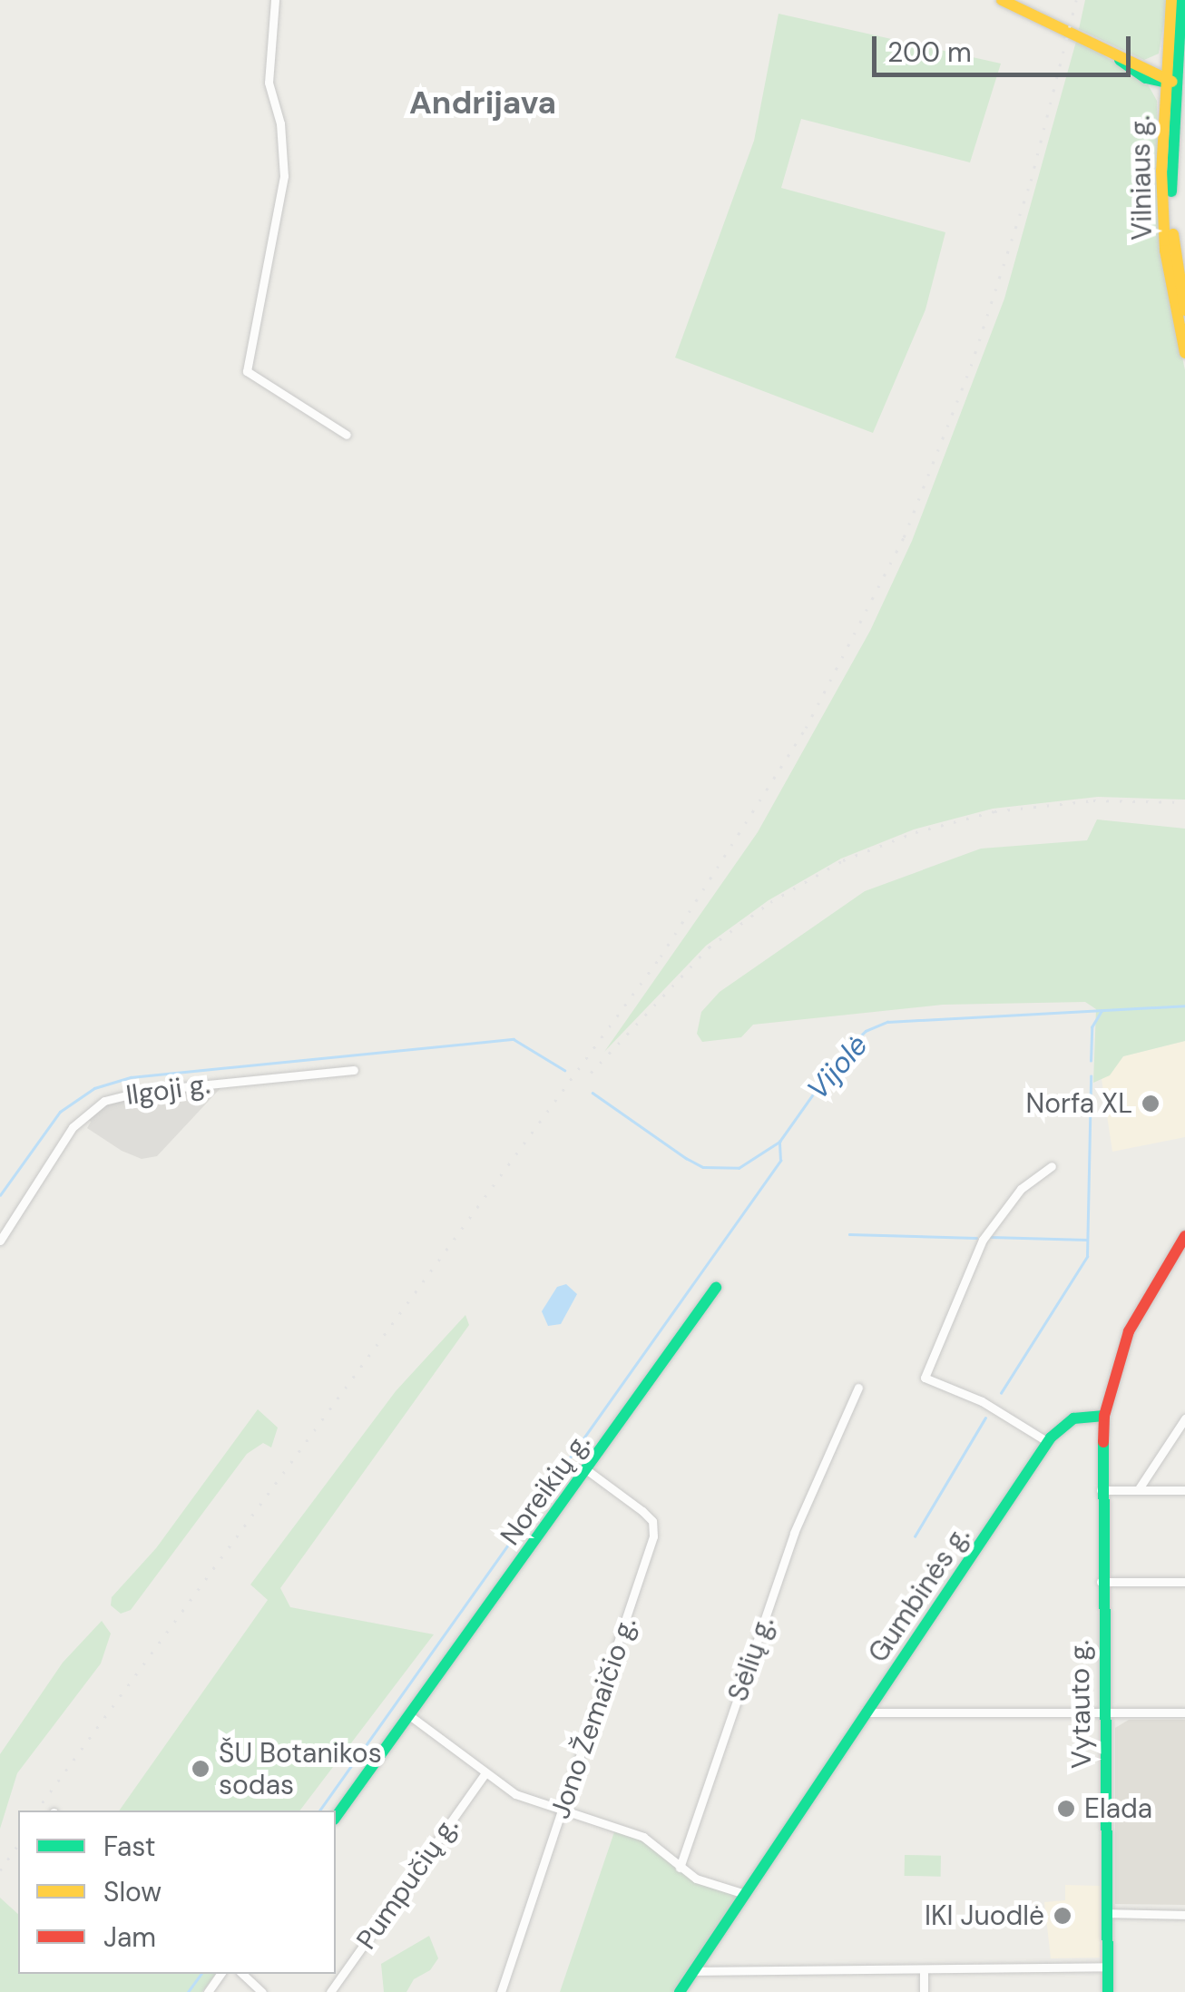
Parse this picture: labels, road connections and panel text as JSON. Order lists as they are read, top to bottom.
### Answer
{
  "streets": {
    "main road": [
      "Vilniaus g.",
      "Noreikių g.",
      "Gumbinės g.",
      "Vytauto g."
    ],
    "street": [
      "Ilgoji g.",
      "Sėlių g.",
      "Jono Žemaičio g.",
      "Pumpučių g."
    ]
  },
  "crossings": [
    ["Noreikių g.", "Jono Žemaičio g."],
    ["Gumbinės g.", "Vytauto g."]
  ],
  "districts": ["Andrijava"],
  "water": ["Vijolė"],
  "places": [
    "Norfa XL",
    "ŠU Botanikos sodas",
    "Elada",
    "IKI Juodlė"
  ],
  "legend": ["Fast", "Slow", "Jam"],
  "scale_bar": "200 m"
}
